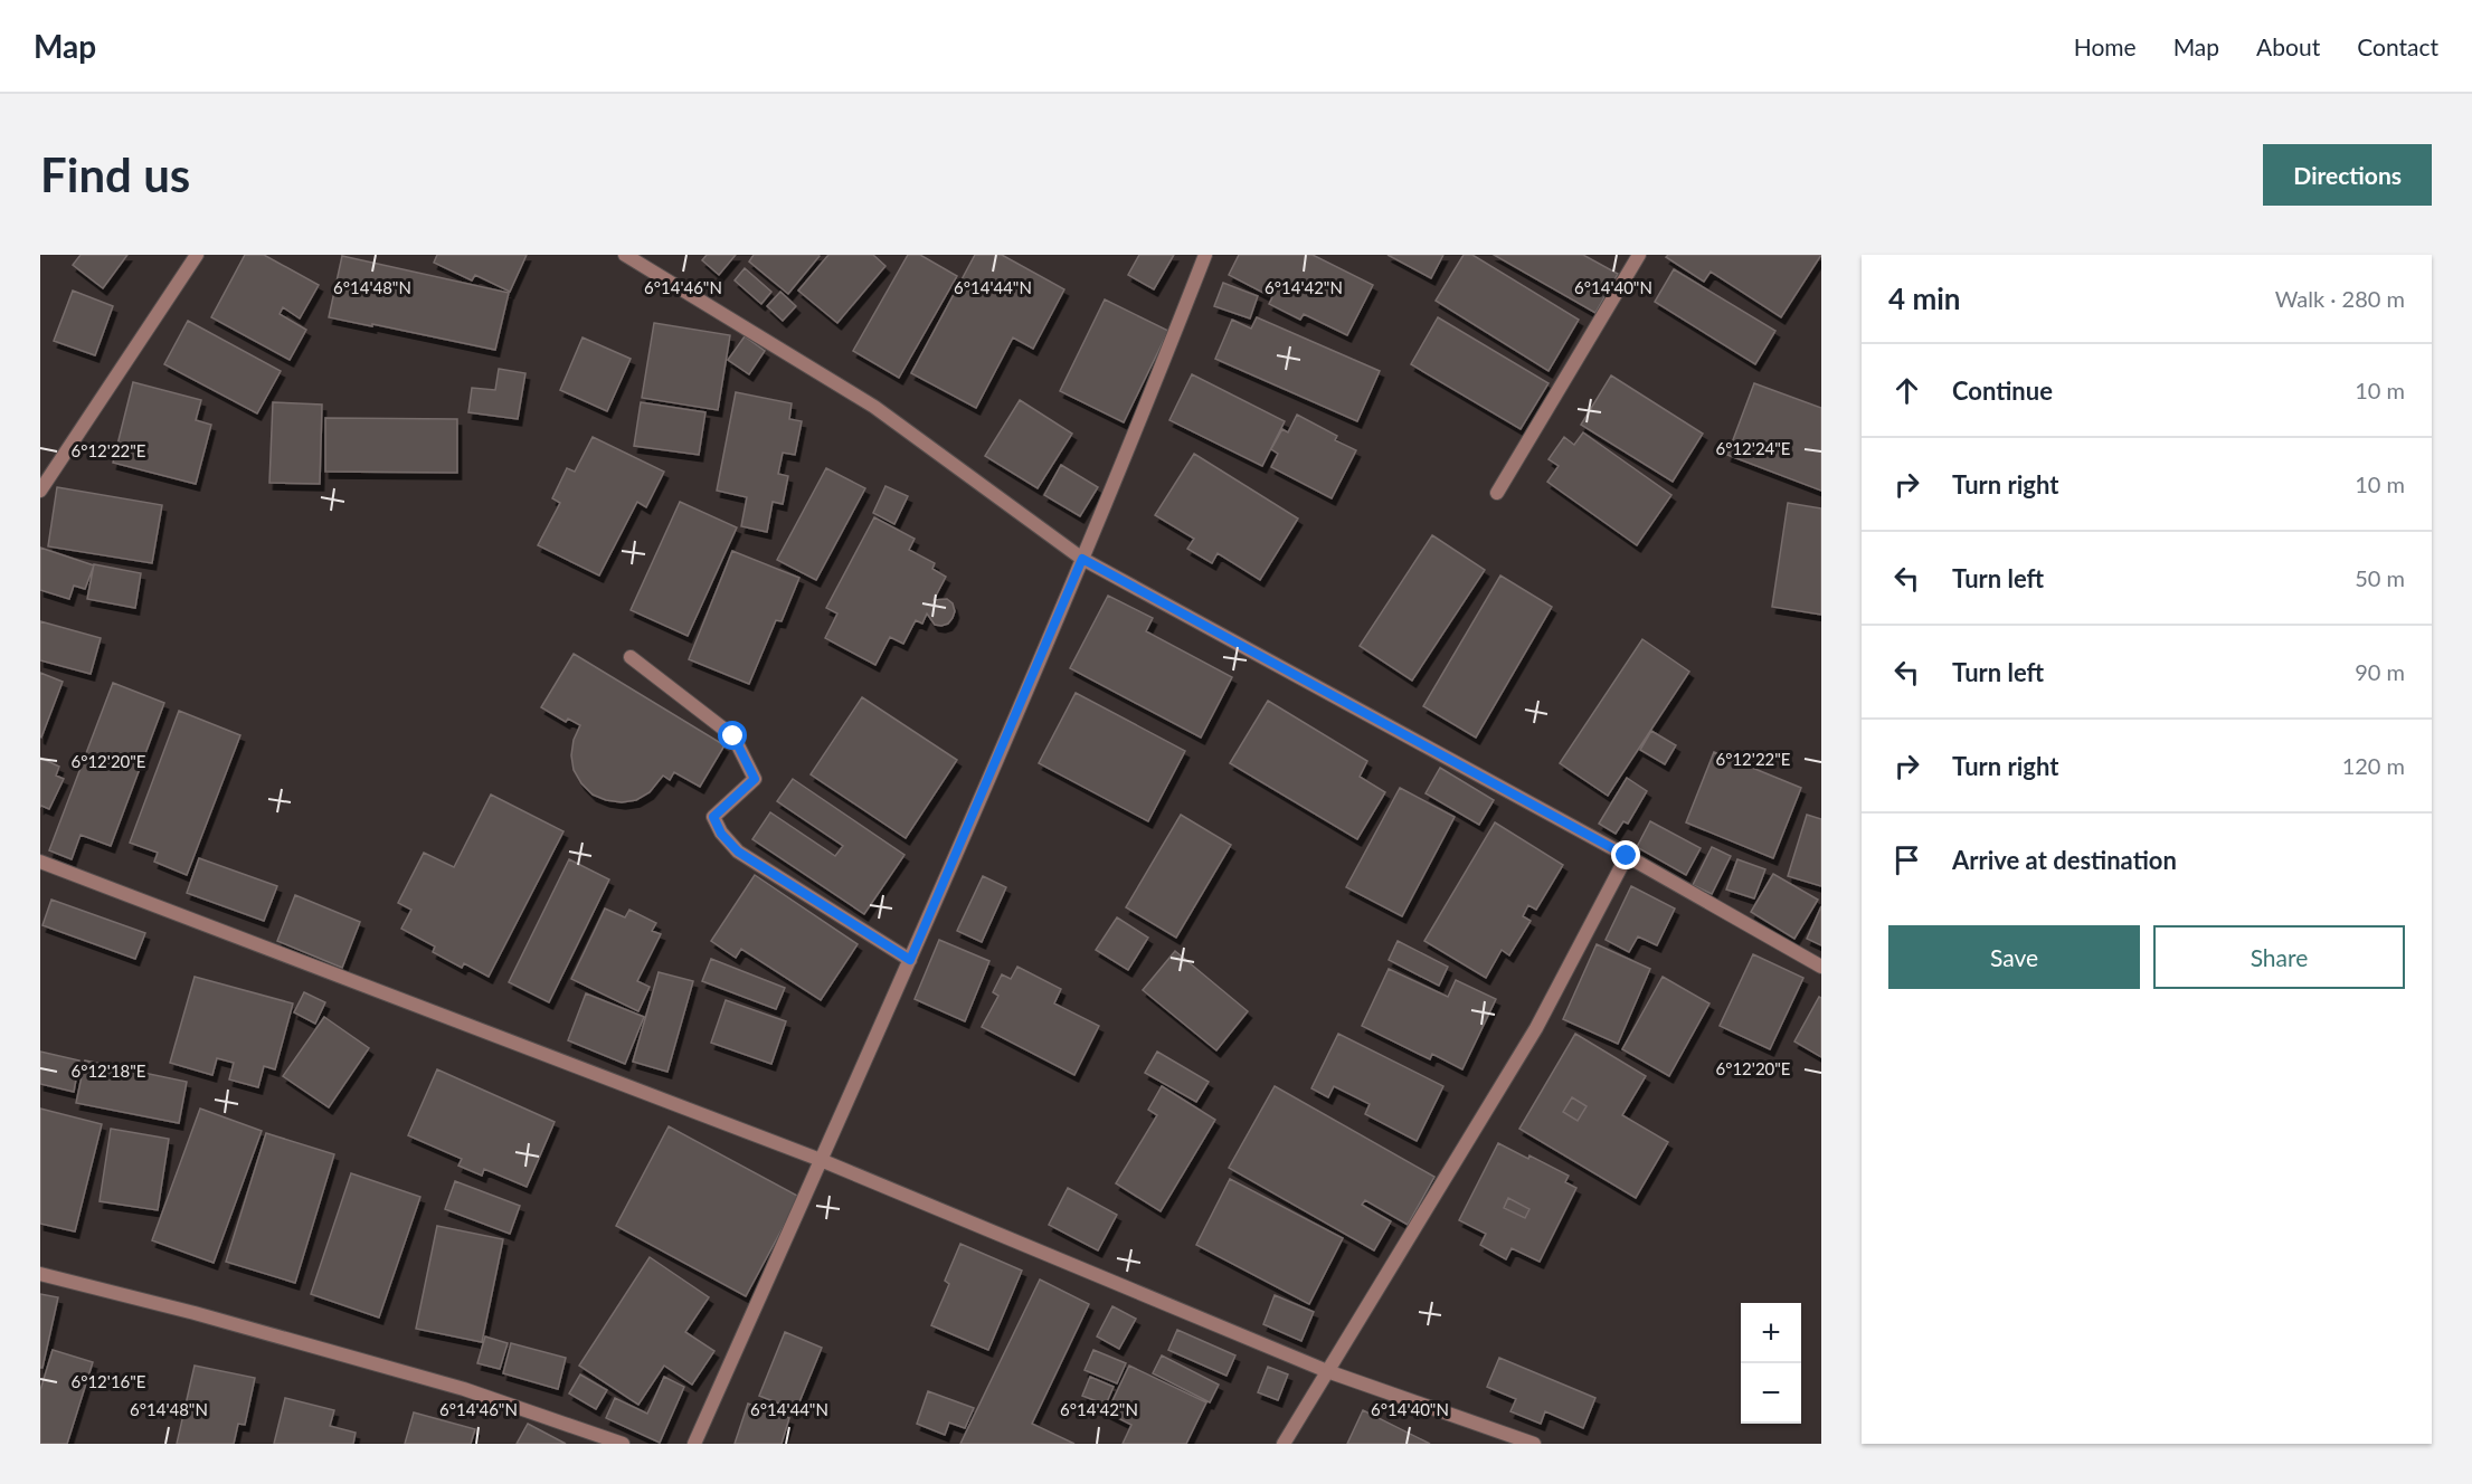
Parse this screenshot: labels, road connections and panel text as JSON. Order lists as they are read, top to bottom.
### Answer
{
  "page": {
    "header": "Map",
    "nav": [
      "Home",
      "Map",
      "About",
      "Contact"
    ],
    "buttons": [
      "Directions",
      ["Save", "Share"]
    ],
    "title": "Find us",
    "heading": ["4 min", "Walk · 280 m"],
    "list": [
      ["Continue", "10 m"],
      ["Turn right", "10 m"],
      ["Turn left", "50 m"],
      ["Turn left", "90 m"],
      ["Turn right", "120 m"],
      "Arrive at destination"
    ],
    "map_buttons": ["+", "−"]
  },
  "coordinates": [
    "6°14'48\"N",
    "6°14'46\"N",
    "6°14'44\"N",
    "6°14'42\"N",
    "6°14'40\"N",
    "6°12'24\"E",
    "6°12'22\"E",
    "6°12'20\"E",
    "6°12'18\"E",
    "6°12'16\"E"
  ]
}
